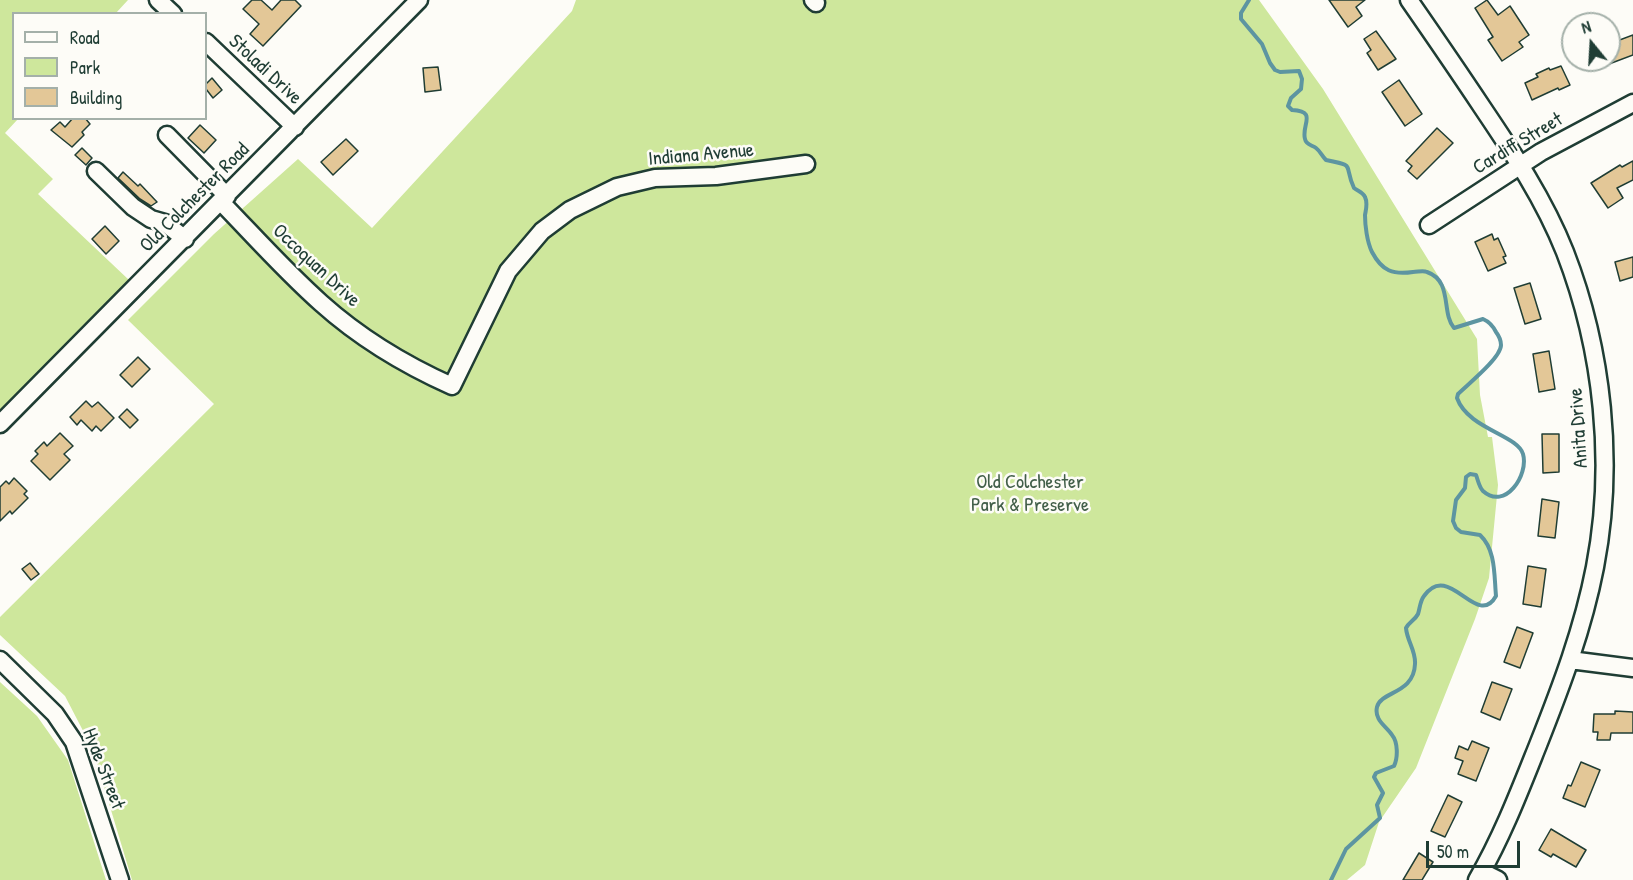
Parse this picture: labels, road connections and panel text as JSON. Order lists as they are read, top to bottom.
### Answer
{
  "streets": {
    "street": [
      "Stoladi Drive",
      "Cardiff Street",
      "Indiana Avenue",
      "Old Colchester Road",
      "Occoquan Drive",
      "Anita Drive",
      "Hyde Street"
    ]
  },
  "crossings": [
    ["Stoladi Drive", "Old Colchester Road"],
    ["Cardiff Street", "Anita Drive"],
    ["Indiana Avenue", "Occoquan Drive"],
    ["Old Colchester Road", "Occoquan Drive"]
  ],
  "parks": ["Old Colchester Park & Preserve"],
  "legend": ["Road", "Park", "Building"],
  "scale_bar": "50 m",
  "north": "top"
}
